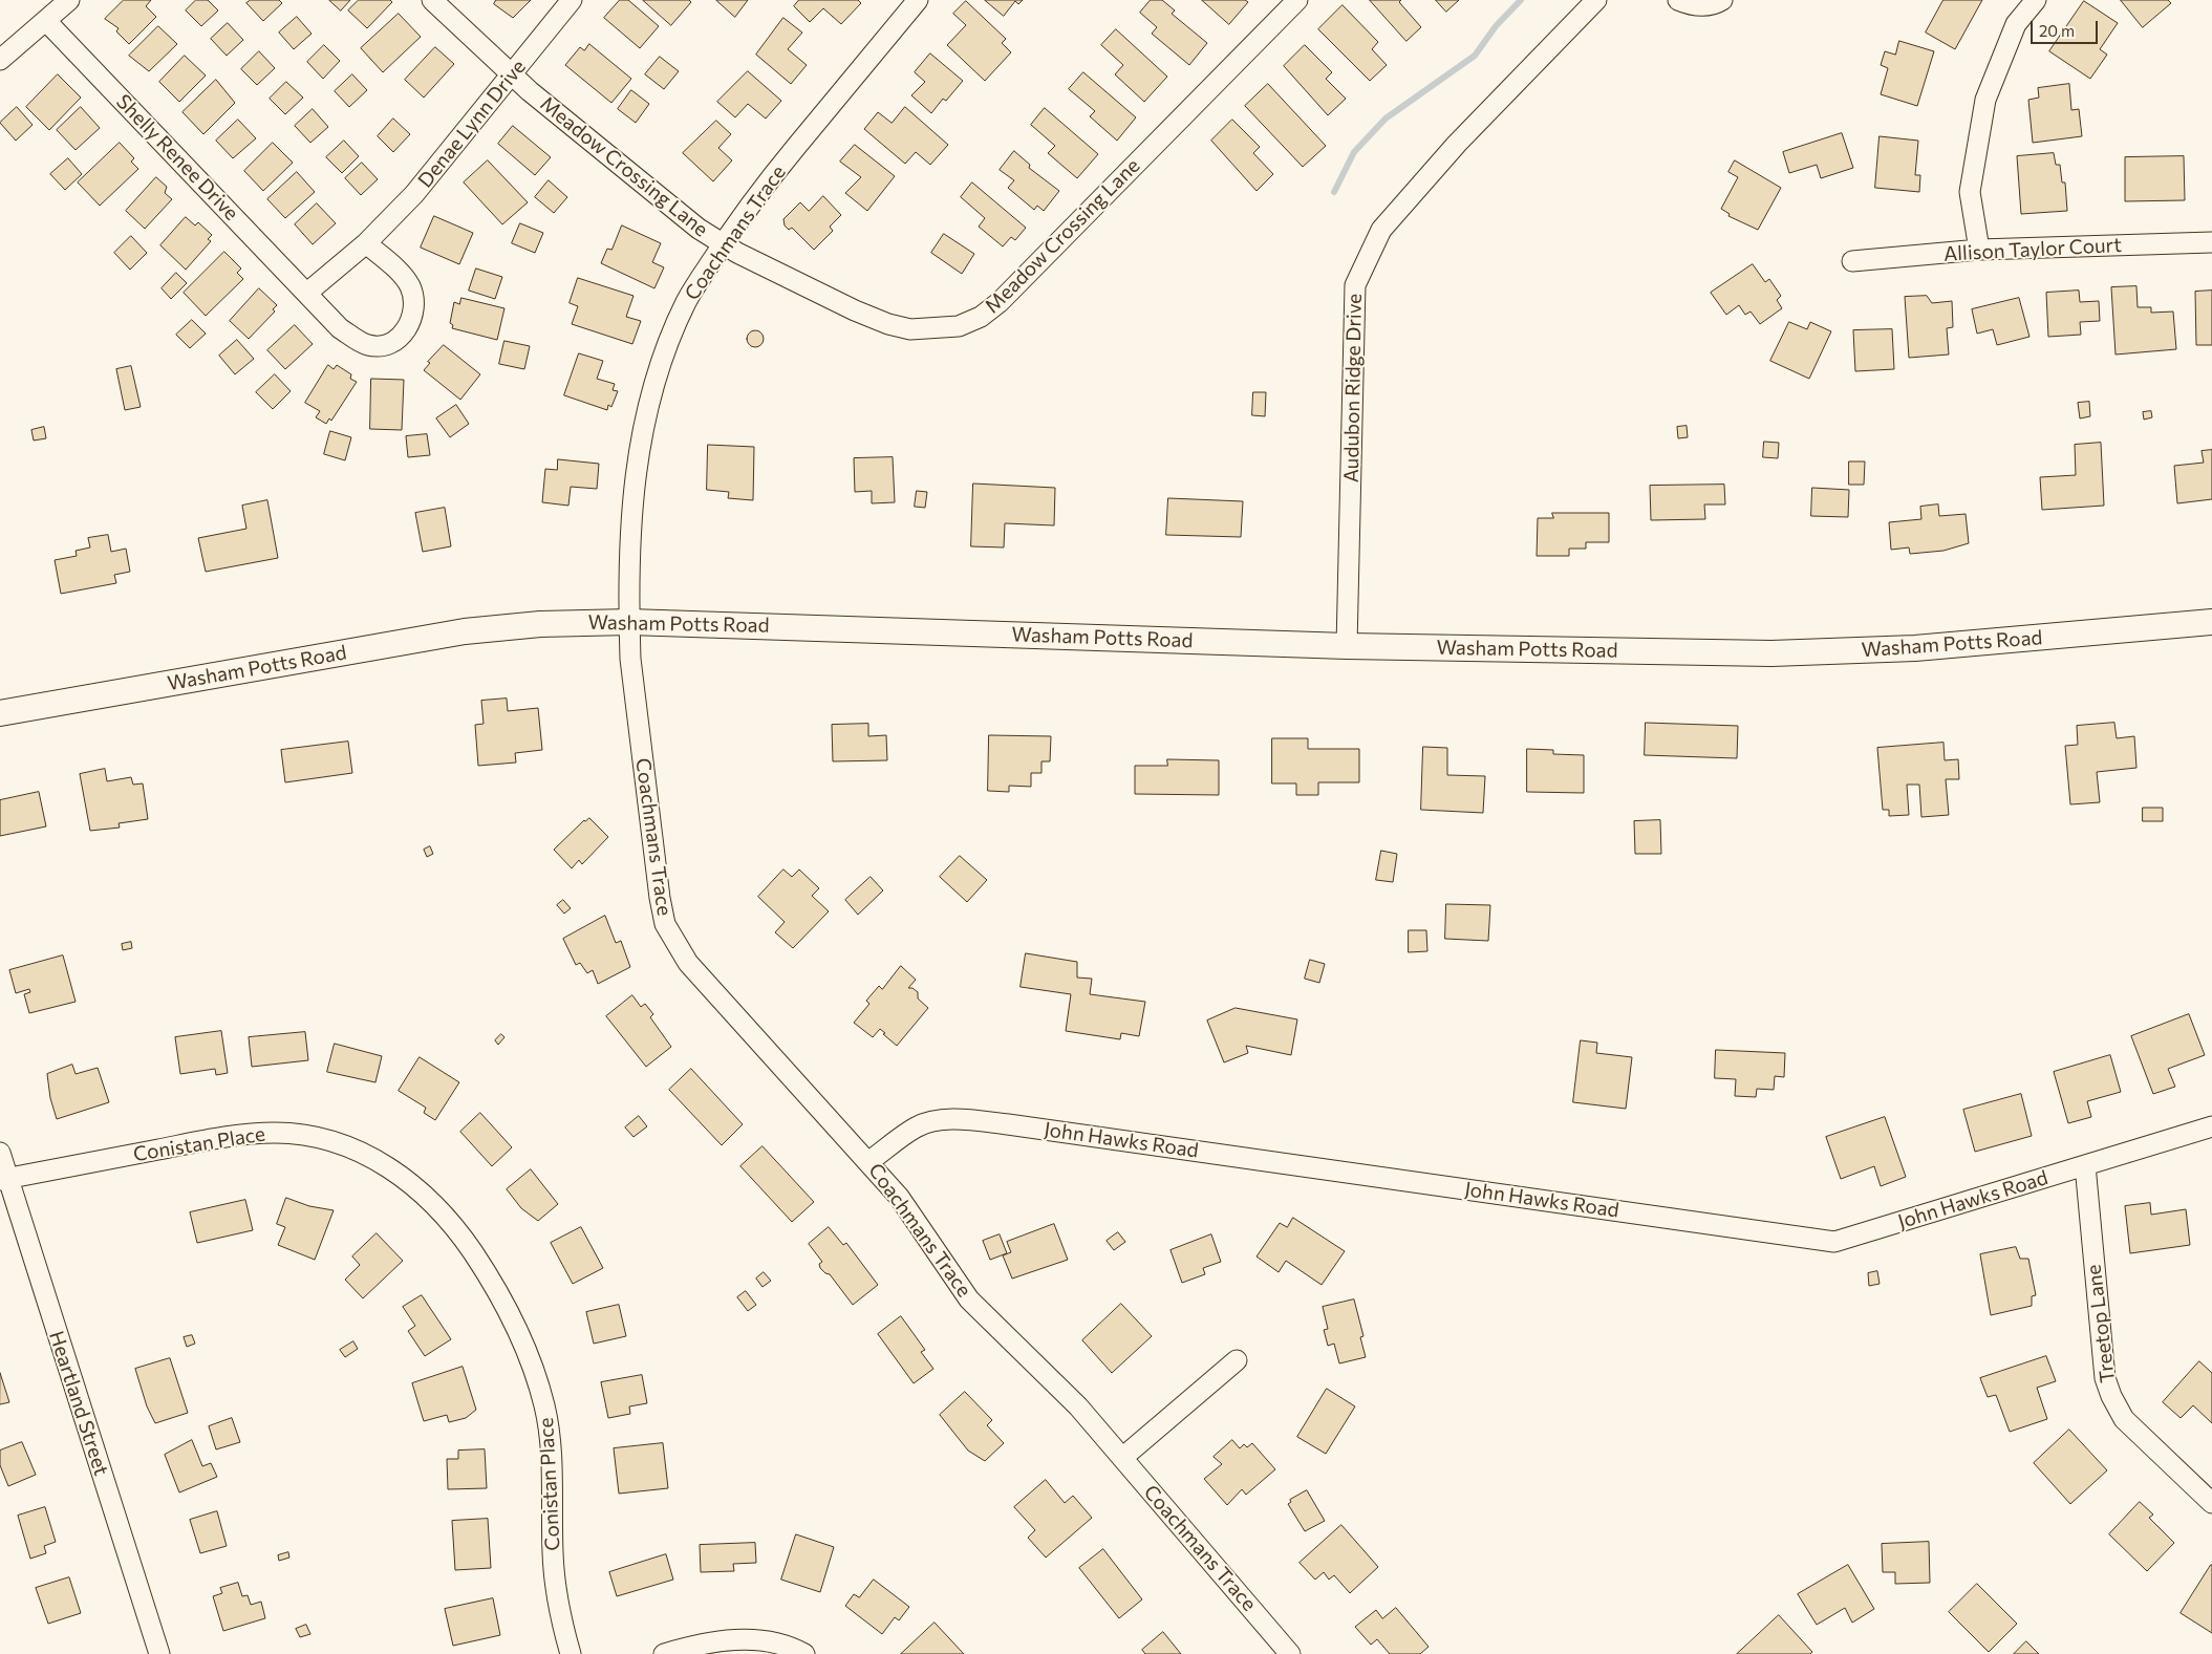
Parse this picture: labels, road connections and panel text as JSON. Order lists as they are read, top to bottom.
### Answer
{
  "streets": {
    "street": [
      "Denae Lynn Drive",
      "Shelly Renee Drive",
      "Meadow Crossing Lane",
      "Coachmans Trace",
      "Allison Taylor Court",
      "Audubon Ridge Drive",
      "Washam Potts Road",
      "John Hawks Road",
      "Conistan Place",
      "Treetop Lane",
      "Heartland Street"
    ]
  },
  "crossings": [
    ["Denae Lynn Drive", "Shelly Renee Drive"],
    ["Denae Lynn Drive", "Meadow Crossing Lane"],
    ["Meadow Crossing Lane", "Coachmans Trace"],
    ["Coachmans Trace", "Washam Potts Road"],
    ["Coachmans Trace", "John Hawks Road"],
    ["Audubon Ridge Drive", "Washam Potts Road"],
    ["John Hawks Road", "Treetop Lane"],
    ["Conistan Place", "Heartland Street"]
  ],
  "scale_bar": "20 m"
}
